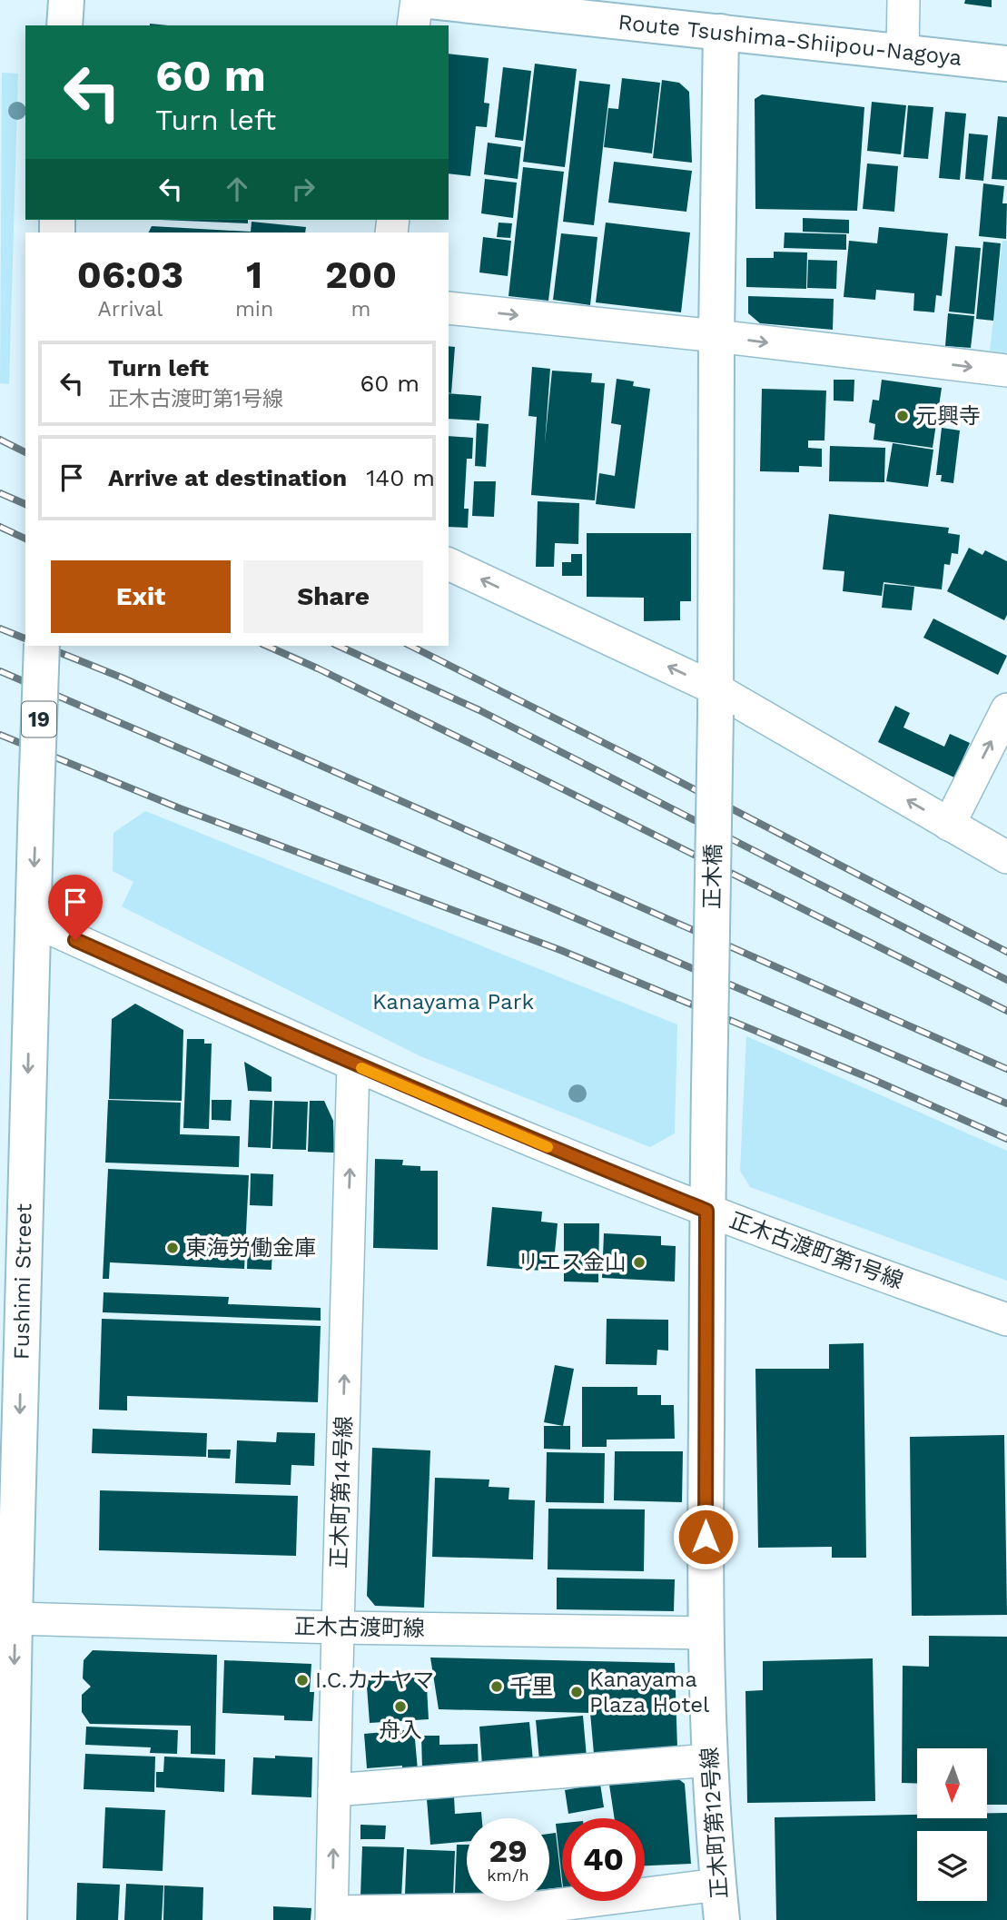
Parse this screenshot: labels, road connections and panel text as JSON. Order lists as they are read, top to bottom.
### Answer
{
  "streets": {
    "main road": [
      "Route Tsushima-Shiipou-Nagoya",
      "19",
      "正木橋",
      "Fushimi Street",
      "正木町第12号線"
    ],
    "street": ["正木古渡町第1号線", "正木町第14号線", "正木古渡町線"]
  },
  "crossings": [
    ["Route Tsushima-Shiipou-Nagoya", "正木橋"],
    ["正木橋", "正木町第12号線"],
    ["正木古渡町第1号線", "Fushimi Street"],
    ["正木古渡町第1号線", "正木町第14号線"],
    ["正木古渡町第1号線", "正木町第12号線"],
    ["Fushimi Street", "正木古渡町線"],
    ["正木町第14号線", "正木古渡町線"],
    ["正木古渡町線", "正木町第12号線"]
  ],
  "one_way": ["Fushimi Street", "正木町第14号線"],
  "parks": ["Kanayama Park"],
  "places": [
    "元興寺",
    "東海労働金庫",
    "リエス金山",
    "I.C.カナヤマ",
    "千里",
    "Kanayama Plaza Hotel",
    "舟入"
  ],
  "north": "bottom",
  "page": {
    "turn": ["60 m", "Turn left"],
    "eta": [
      "06:03",
      "Arrival",
      "1",
      "min",
      "200",
      "m"
    ],
    "list": [
      {
        "name": "Turn left",
        "note": "正木古渡町第1号線",
        "value": "60 m"
      },
      {
        "name": "Arrive at destination",
        "value": "140 m"
      }
    ],
    "buttons": ["Exit", "Share"],
    "speed": "29 km/h",
    "limit": "40"
  }
}
